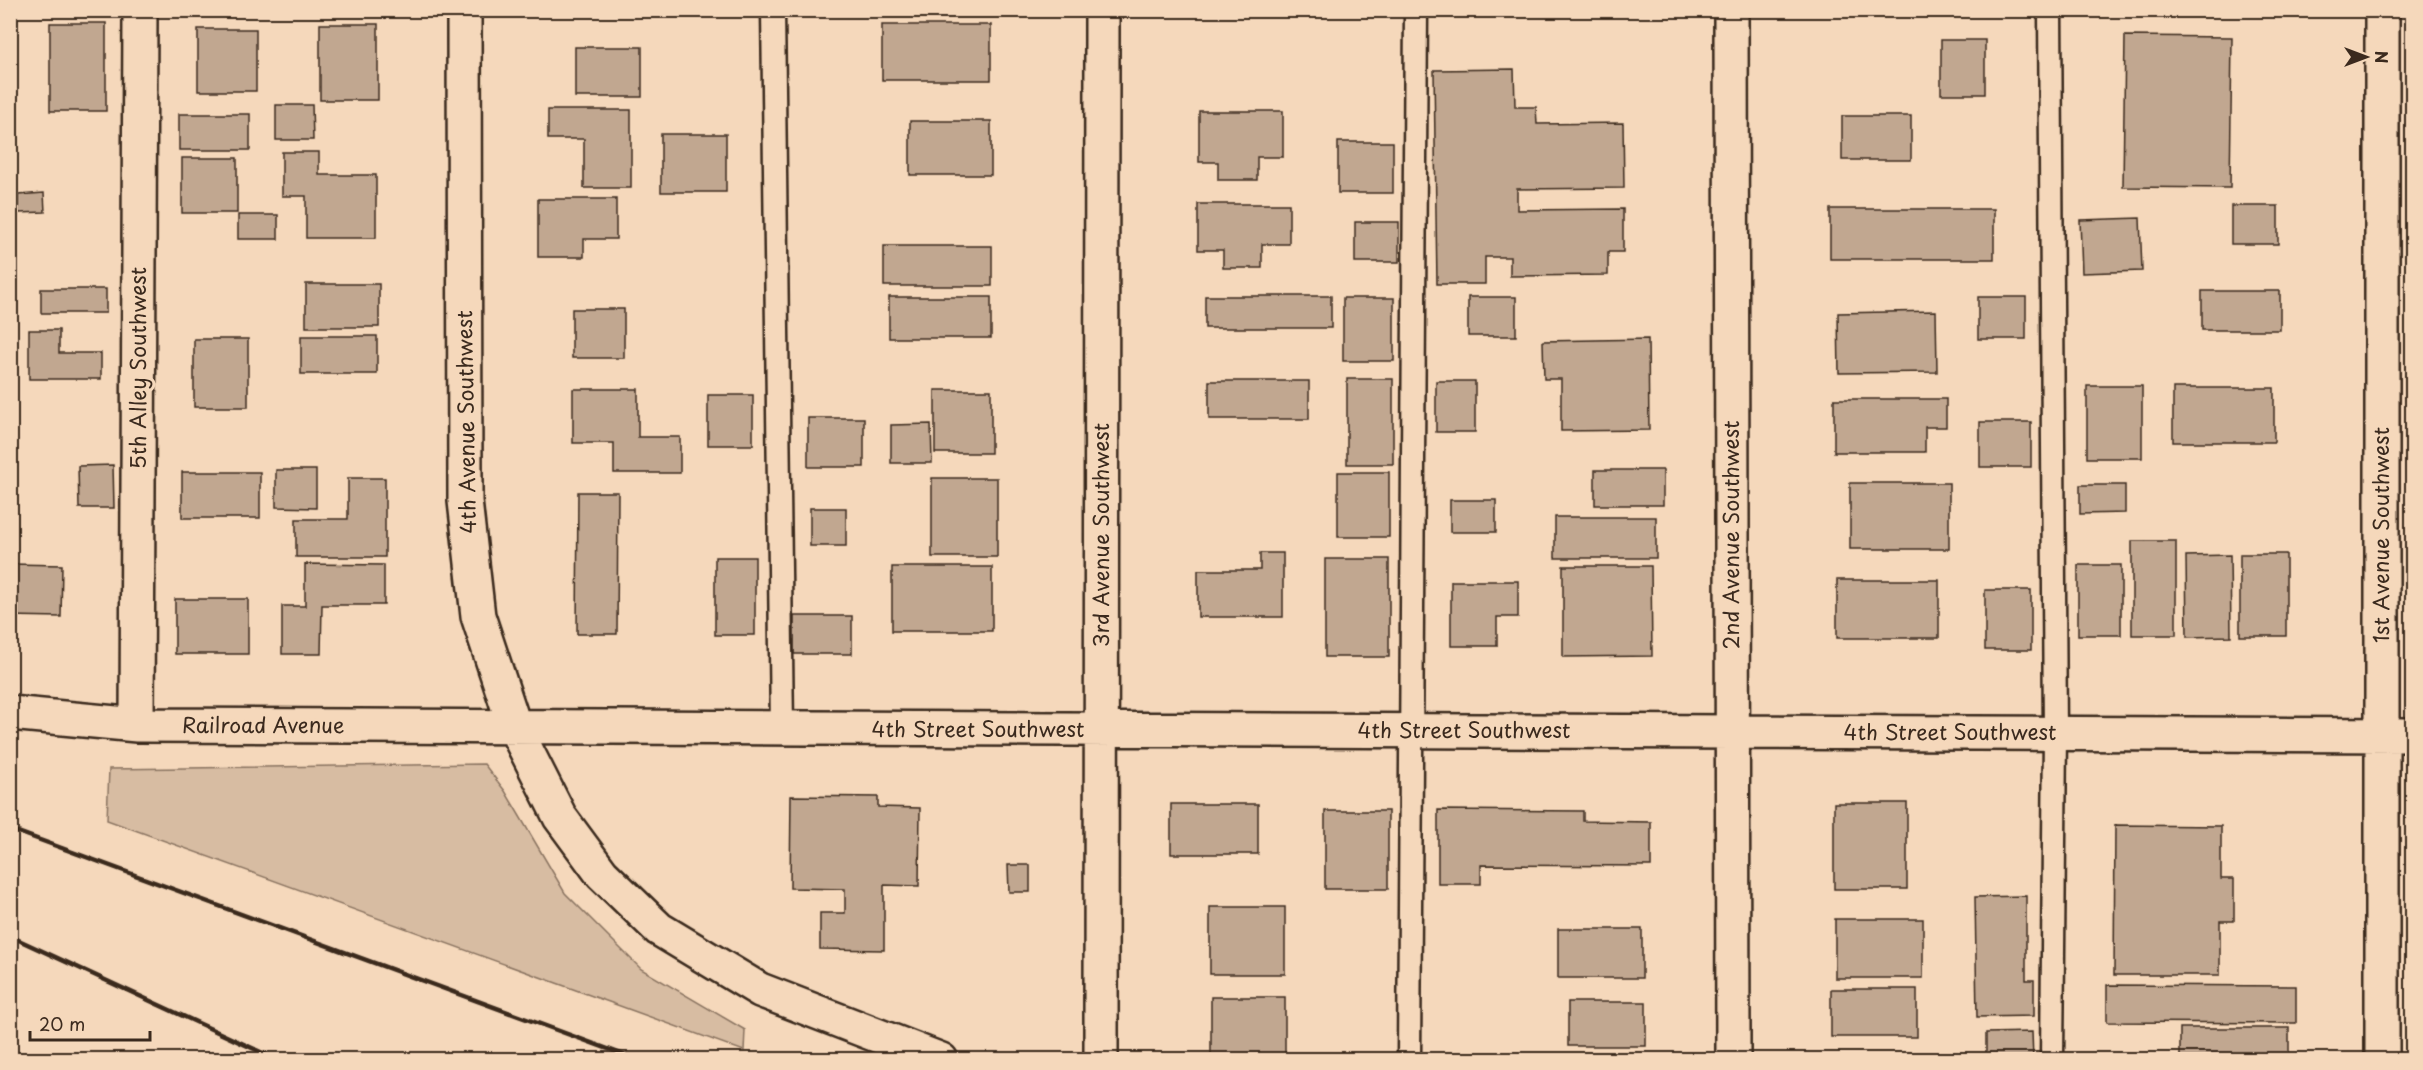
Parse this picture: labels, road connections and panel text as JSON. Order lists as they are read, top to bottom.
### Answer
{
  "streets": {
    "street": [
      "5th Alley Southwest",
      "4th Avenue Southwest",
      "3rd Avenue Southwest",
      "2nd Avenue Southwest",
      "1st Avenue Southwest",
      "Railroad Avenue",
      "4th Street Southwest"
    ]
  },
  "crossings": [
    ["5th Alley Southwest", "Railroad Avenue"],
    ["4th Avenue Southwest", "Railroad Avenue"],
    ["4th Avenue Southwest", "4th Street Southwest"],
    ["3rd Avenue Southwest", "4th Street Southwest"],
    ["2nd Avenue Southwest", "4th Street Southwest"],
    ["1st Avenue Southwest", "4th Street Southwest"],
    ["Railroad Avenue", "4th Street Southwest"]
  ],
  "scale_bar": "20 m",
  "north": "right"
}
